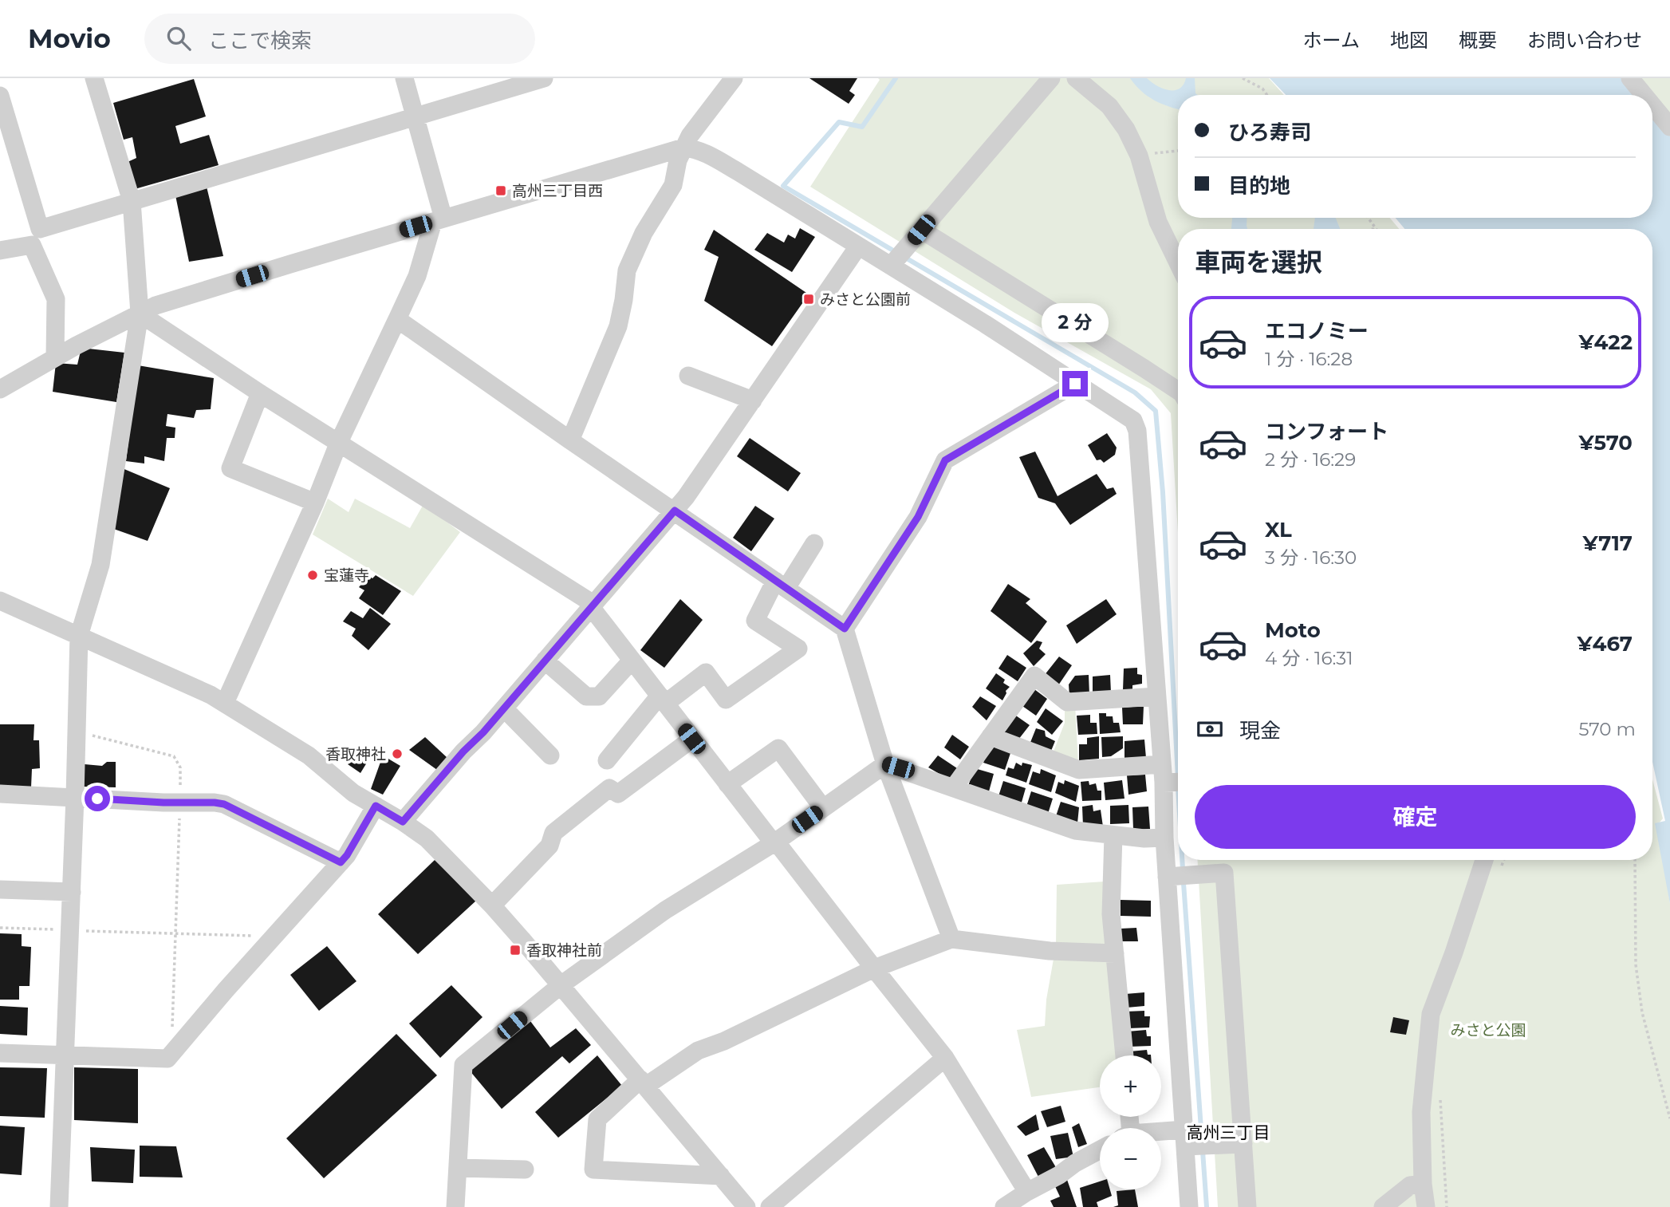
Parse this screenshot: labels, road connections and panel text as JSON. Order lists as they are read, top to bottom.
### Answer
{
  "districts": ["高州三丁目"],
  "parks": ["みさと公園"],
  "places": {
    "transit": ["高州三丁目西", "みさと公園前", "香取神社前"],
    "other": ["宝蓮寺", "香取神社"]
  },
  "page": {
    "header": "Movio",
    "search": "ここで検索",
    "nav": [
      "ホーム",
      "地図",
      "概要",
      "お問い合わせ"
    ],
    "banner": ["ひろ寿司", "目的地"],
    "heading": "車両を選択",
    "list": [
      {
        "name": "エコノミー",
        "note": "1 分 · 16:28",
        "value": "¥422"
      },
      {
        "name": "コンフォート",
        "note": "2 分 · 16:29",
        "value": "¥570"
      },
      {
        "name": "XL",
        "note": "3 分 · 16:30",
        "value": "¥717"
      },
      {
        "name": "Moto",
        "note": "4 分 · 16:31",
        "value": "¥467"
      }
    ],
    "bubble": "2 分",
    "pay": ["現金", "570 m"],
    "buttons": "確定",
    "map_buttons": ["+", "−"]
  }
}
